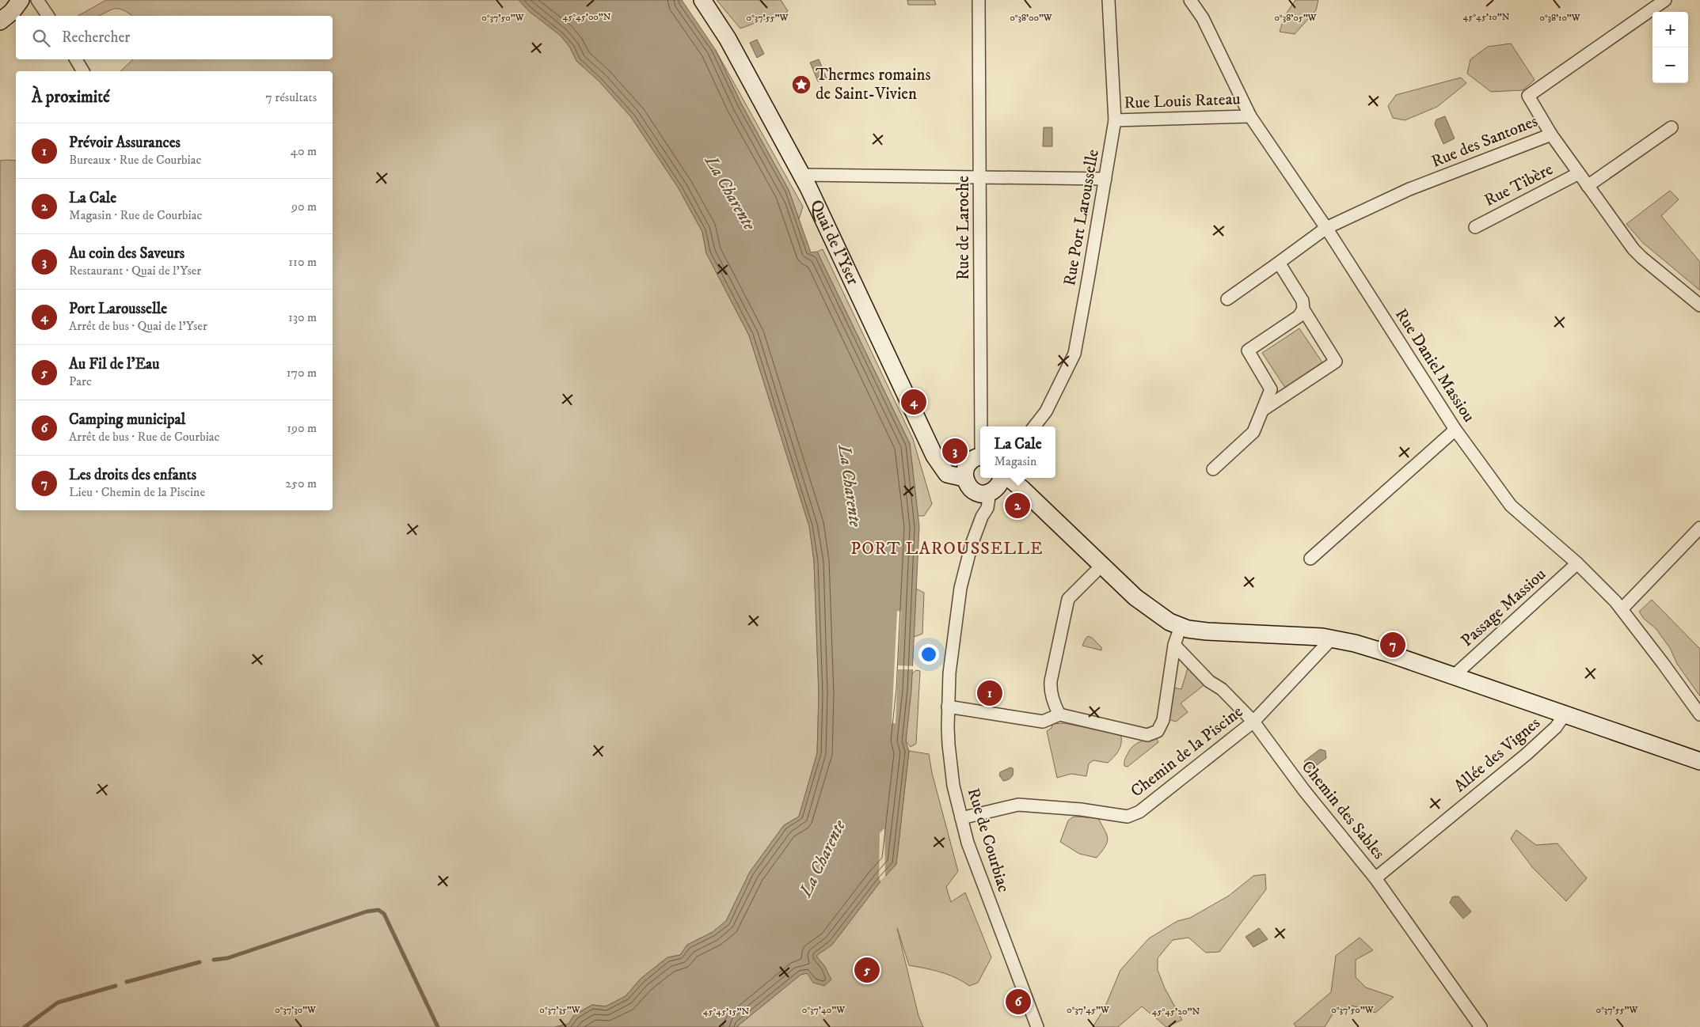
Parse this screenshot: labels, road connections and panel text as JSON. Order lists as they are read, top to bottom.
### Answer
{
  "streets": {
    "street": [
      "Rue Louis Rateau",
      "Rue des Santones",
      "Rue Tibère",
      "Rue Port Larousselle",
      "Rue de Laroche",
      "Quai de l'Yser",
      "Rue Daniel Massiou",
      "Passage Massiou",
      "Chemin de la Piscine",
      "Allée des Vignes",
      "Chemin des Sables",
      "Rue de Courbiac"
    ]
  },
  "crossings": [
    ["Rue Louis Rateau", "Rue Port Larousselle"],
    ["Rue Louis Rateau", "Rue Daniel Massiou"],
    ["Rue des Santones", "Rue Daniel Massiou"],
    ["Rue Daniel Massiou", "Passage Massiou"],
    ["Chemin de la Piscine", "Chemin des Sables"],
    ["Chemin de la Piscine", "Rue de Courbiac"],
    ["Allée des Vignes", "Chemin des Sables"]
  ],
  "districts": ["PORT LAROUSSELLE"],
  "water": ["La Charente"],
  "places": {
    "place": ["Thermes romains de Saint-Vivien"]
  },
  "page": {
    "map_buttons": ["+", "−"],
    "search": "Rechercher",
    "heading": ["À proximité", "7 résultats"],
    "list": [
      {
        "mark": "1",
        "name": "Prévoir Assurances",
        "note": "Bureaux · Rue de Courbiac",
        "value": "40 m"
      },
      {
        "mark": "2",
        "name": "La Cale",
        "note": "Magasin · Rue de Courbiac",
        "value": "90 m"
      },
      {
        "mark": "3",
        "name": "Au coin des Saveurs",
        "note": "Restaurant · Quai de l'Yser",
        "value": "110 m"
      },
      {
        "mark": "4",
        "name": "Port Larousselle",
        "note": "Arrêt de bus · Quai de l'Yser",
        "value": "130 m"
      },
      {
        "mark": "5",
        "name": "Au Fil de l'Eau",
        "note": "Parc",
        "value": "170 m"
      },
      {
        "mark": "6",
        "name": "Camping municipal",
        "note": "Arrêt de bus · Rue de Courbiac",
        "value": "190 m"
      },
      {
        "mark": "7",
        "name": "Les droits des enfants",
        "note": "Lieu · Chemin de la Piscine",
        "value": "250 m"
      }
    ],
    "pins": [
      "4",
      "3",
      "2",
      "7",
      "1",
      "5",
      "6"
    ],
    "popup": ["La Cale", "Magasin"]
  },
  "coordinates": [
    "45°45'00\"N",
    "45°45'10\"N",
    "0°38'10\"W",
    "0°37'50\"W",
    "0°37'55\"W",
    "0°38'00\"W",
    "0°38'05\"W",
    "0°37'30\"W",
    "0°37'35\"W",
    "0°37'40\"W",
    "0°37'45\"W",
    "45°45'15\"N",
    "45°45'20\"N"
  ]
}
